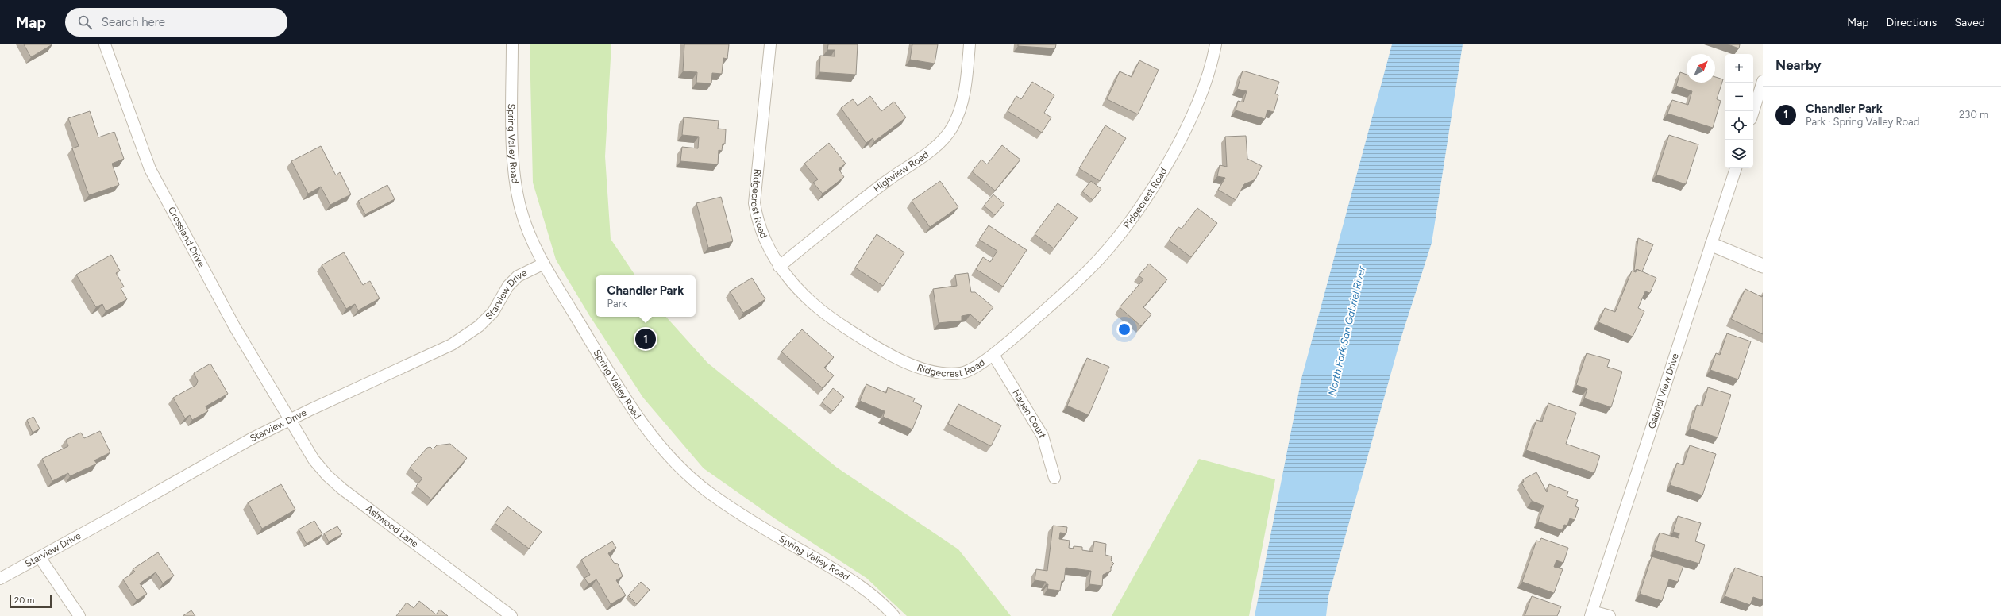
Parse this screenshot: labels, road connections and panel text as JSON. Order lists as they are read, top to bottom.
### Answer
{
  "streets": {
    "street": [
      "Spring Valley Road",
      "Highview Road",
      "Ridgecrest Road",
      "Crossland Drive",
      "Starview Drive",
      "Gabriel View Drive",
      "Hagen Court",
      "Ashwood Lane"
    ]
  },
  "crossings": [
    ["Spring Valley Road", "Starview Drive"],
    ["Highview Road", "Ridgecrest Road"],
    ["Ridgecrest Road", "Hagen Court"],
    ["Crossland Drive", "Starview Drive"],
    ["Crossland Drive", "Ashwood Lane"],
    ["Starview Drive", "Ashwood Lane"]
  ],
  "water": ["North Fork San Gabriel River"],
  "scale_bar": "20 m",
  "north": "top right",
  "page": {
    "header": "Map",
    "search": "Search here",
    "nav": ["Map", "Directions", "Saved"],
    "heading": "Nearby",
    "map_buttons": ["+", "−"],
    "list": [
      {
        "mark": "1",
        "name": "Chandler Park",
        "note": "Park · Spring Valley Road",
        "value": "230 m"
      }
    ],
    "popup": ["Chandler Park", "Park"],
    "pins": "1",
    "scale": "20 m"
  }
}
